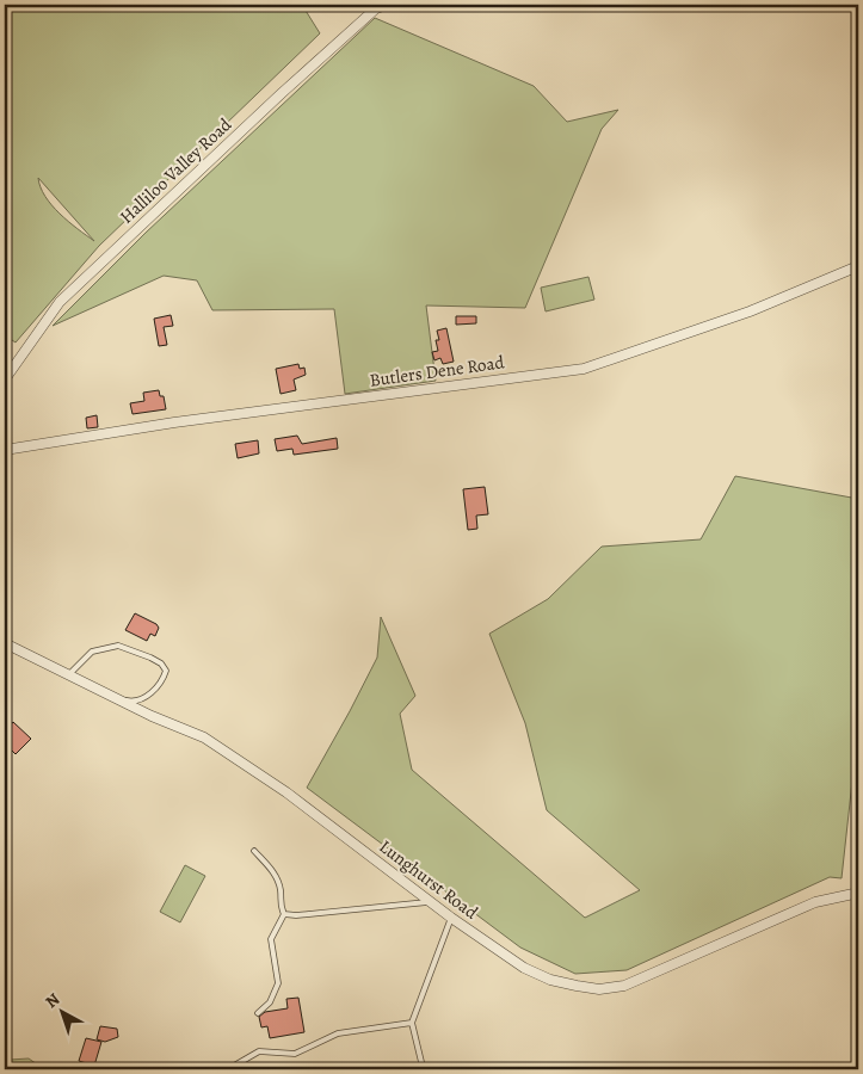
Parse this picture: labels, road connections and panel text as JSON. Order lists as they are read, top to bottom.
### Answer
{
  "streets": {
    "street": ["Halliloo Valley Road", "Butlers Dene Road", "Lunghurst Road"]
  },
  "north": "top left"
}
